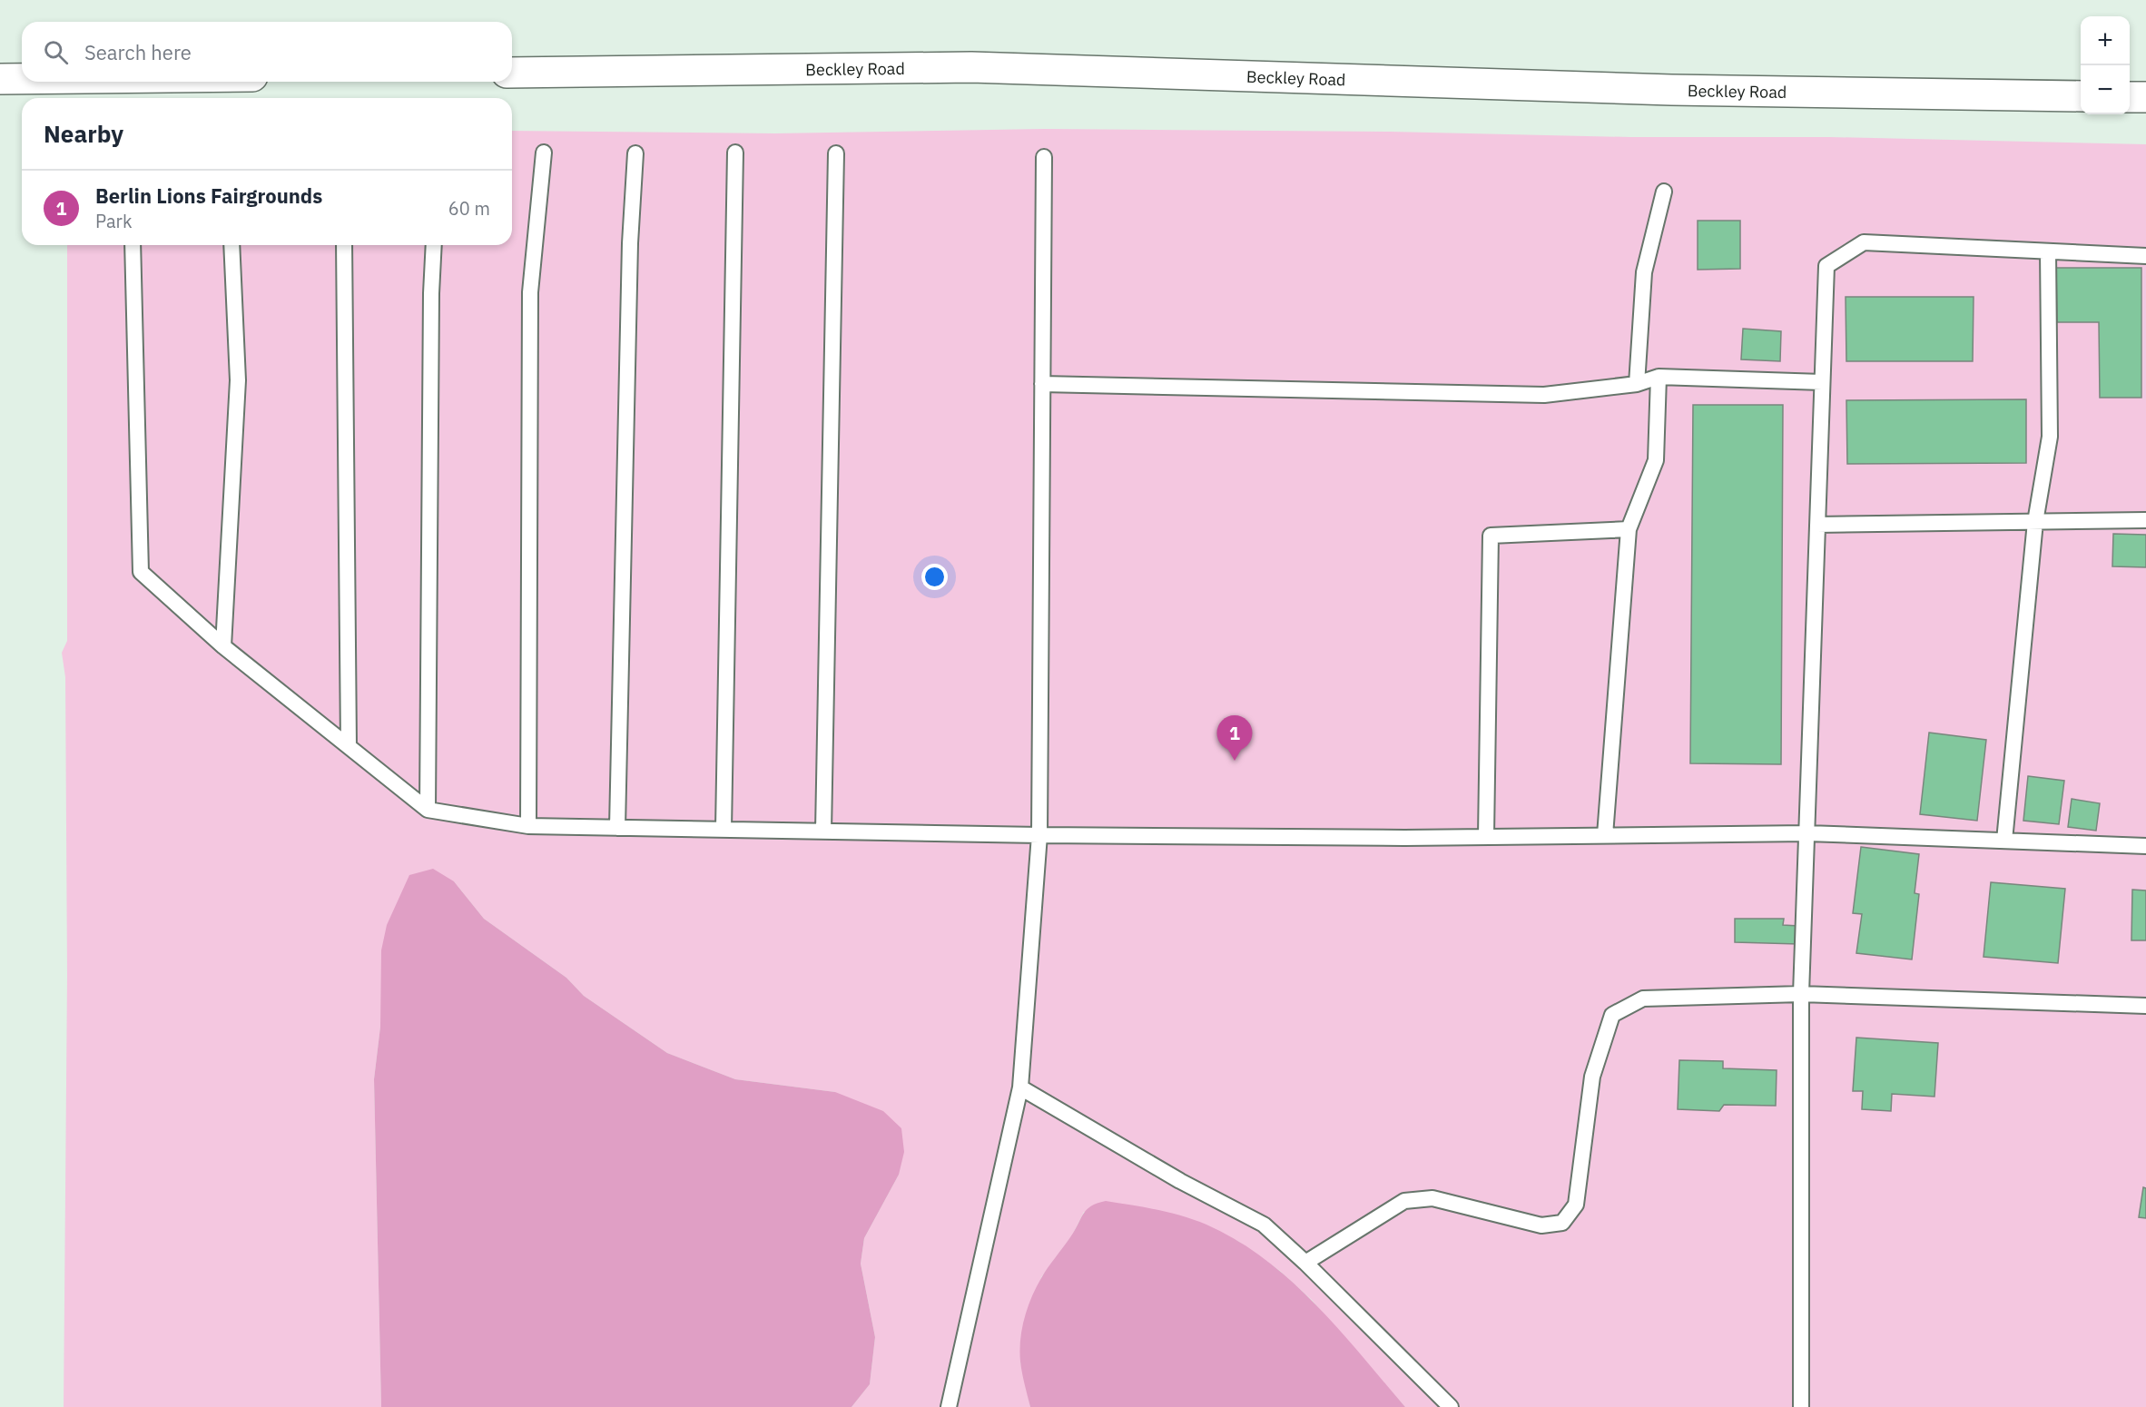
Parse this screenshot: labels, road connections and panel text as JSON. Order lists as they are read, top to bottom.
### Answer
{
  "streets": {
    "street": ["Beckley Road"]
  },
  "page": {
    "map_buttons": ["+", "−"],
    "search": "Search here",
    "heading": "Nearby",
    "list": [
      {
        "mark": "1",
        "name": "Berlin Lions Fairgrounds",
        "note": "Park",
        "value": "60 m"
      }
    ],
    "pins": "1"
  }
}
